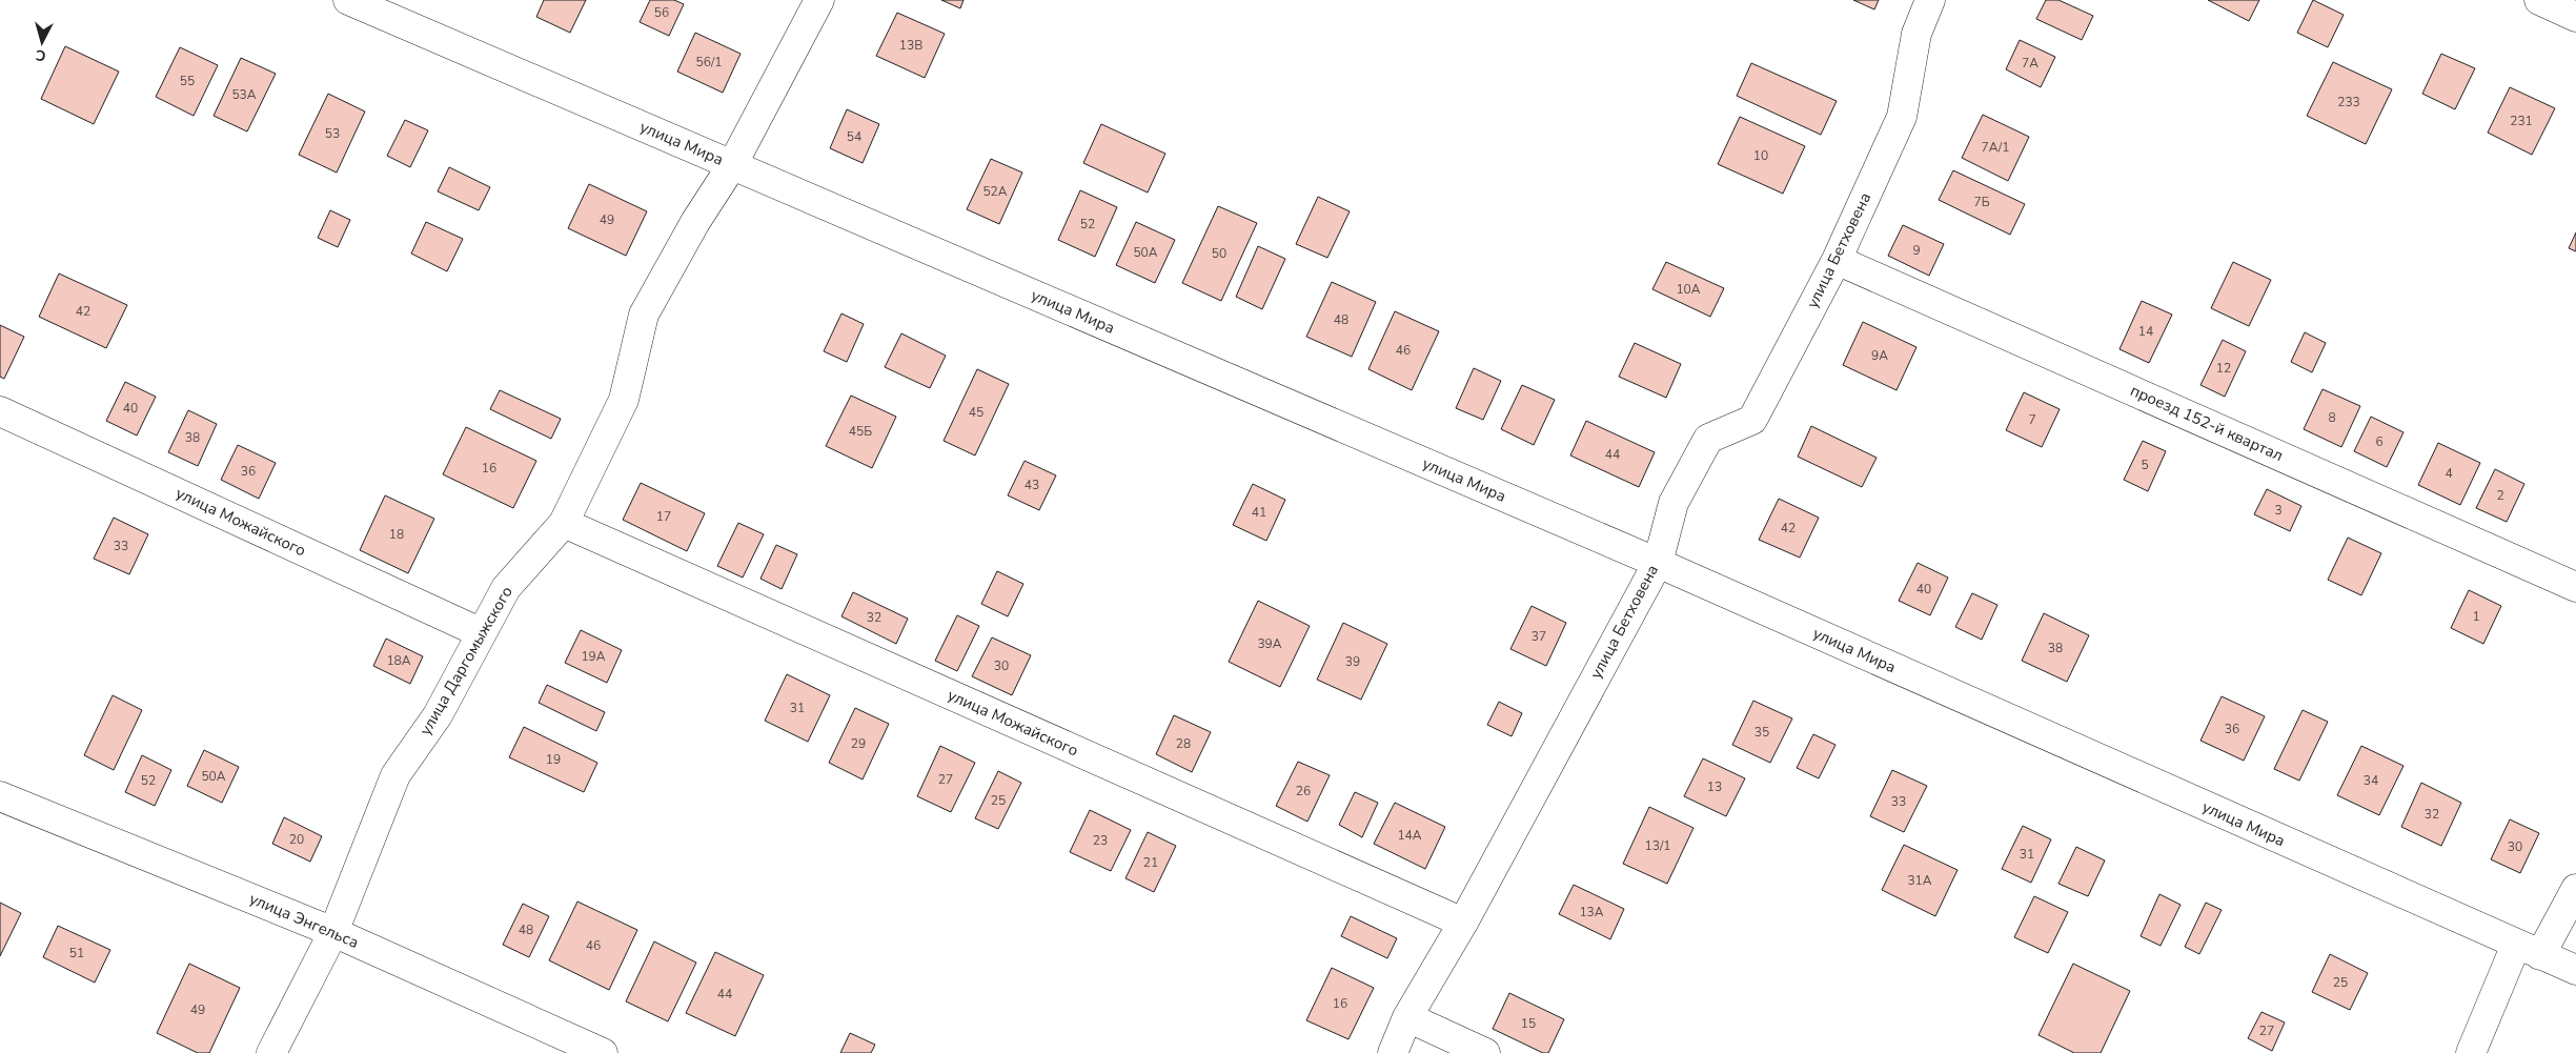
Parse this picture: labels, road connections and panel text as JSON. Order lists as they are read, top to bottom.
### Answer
{
  "streets": {
    "street": [
      "улица Мира",
      "улица Бетховена",
      "проезд 152-й квартал",
      "улица Можайского",
      "улица Даргомыжского",
      "улица Энгельса"
    ]
  },
  "crossings": [
    ["улица Мира", "улица Бетховена"],
    ["улица Мира", "улица Даргомыжского"],
    ["улица Бетховена", "проезд 152-й квартал"],
    ["улица Бетховена", "улица Можайского"],
    ["улица Можайского", "улица Даргомыжского"],
    ["улица Даргомыжского", "улица Энгельса"]
  ],
  "house_numbers": [
    "56",
    "13В",
    "56/1",
    "7А",
    "55",
    "53А",
    "233",
    "231",
    "53",
    "54",
    "7А/1",
    "10",
    "52А",
    "7Б",
    "49",
    "52",
    "9",
    "50А",
    "50",
    "10А",
    "42",
    "48",
    "14",
    "46",
    "9А",
    "12",
    "40",
    "45",
    "8",
    "7",
    "45Б",
    "38",
    "6",
    "44",
    "5",
    "16",
    "36",
    "4",
    "43",
    "2",
    "3",
    "41",
    "17",
    "42",
    "18",
    "33",
    "40",
    "1",
    "32",
    "37",
    "39А",
    "38",
    "19А",
    "18А",
    "39",
    "30",
    "31",
    "36",
    "35",
    "29",
    "28",
    "19",
    "50А",
    "27",
    "52",
    "34",
    "13",
    "26",
    "25",
    "33",
    "32",
    "14А",
    "20",
    "23",
    "13/1",
    "30",
    "31",
    "21",
    "31А",
    "13А",
    "48",
    "46",
    "51",
    "25",
    "44",
    "16",
    "49",
    "15",
    "27"
  ],
  "north": "bottom"
}
